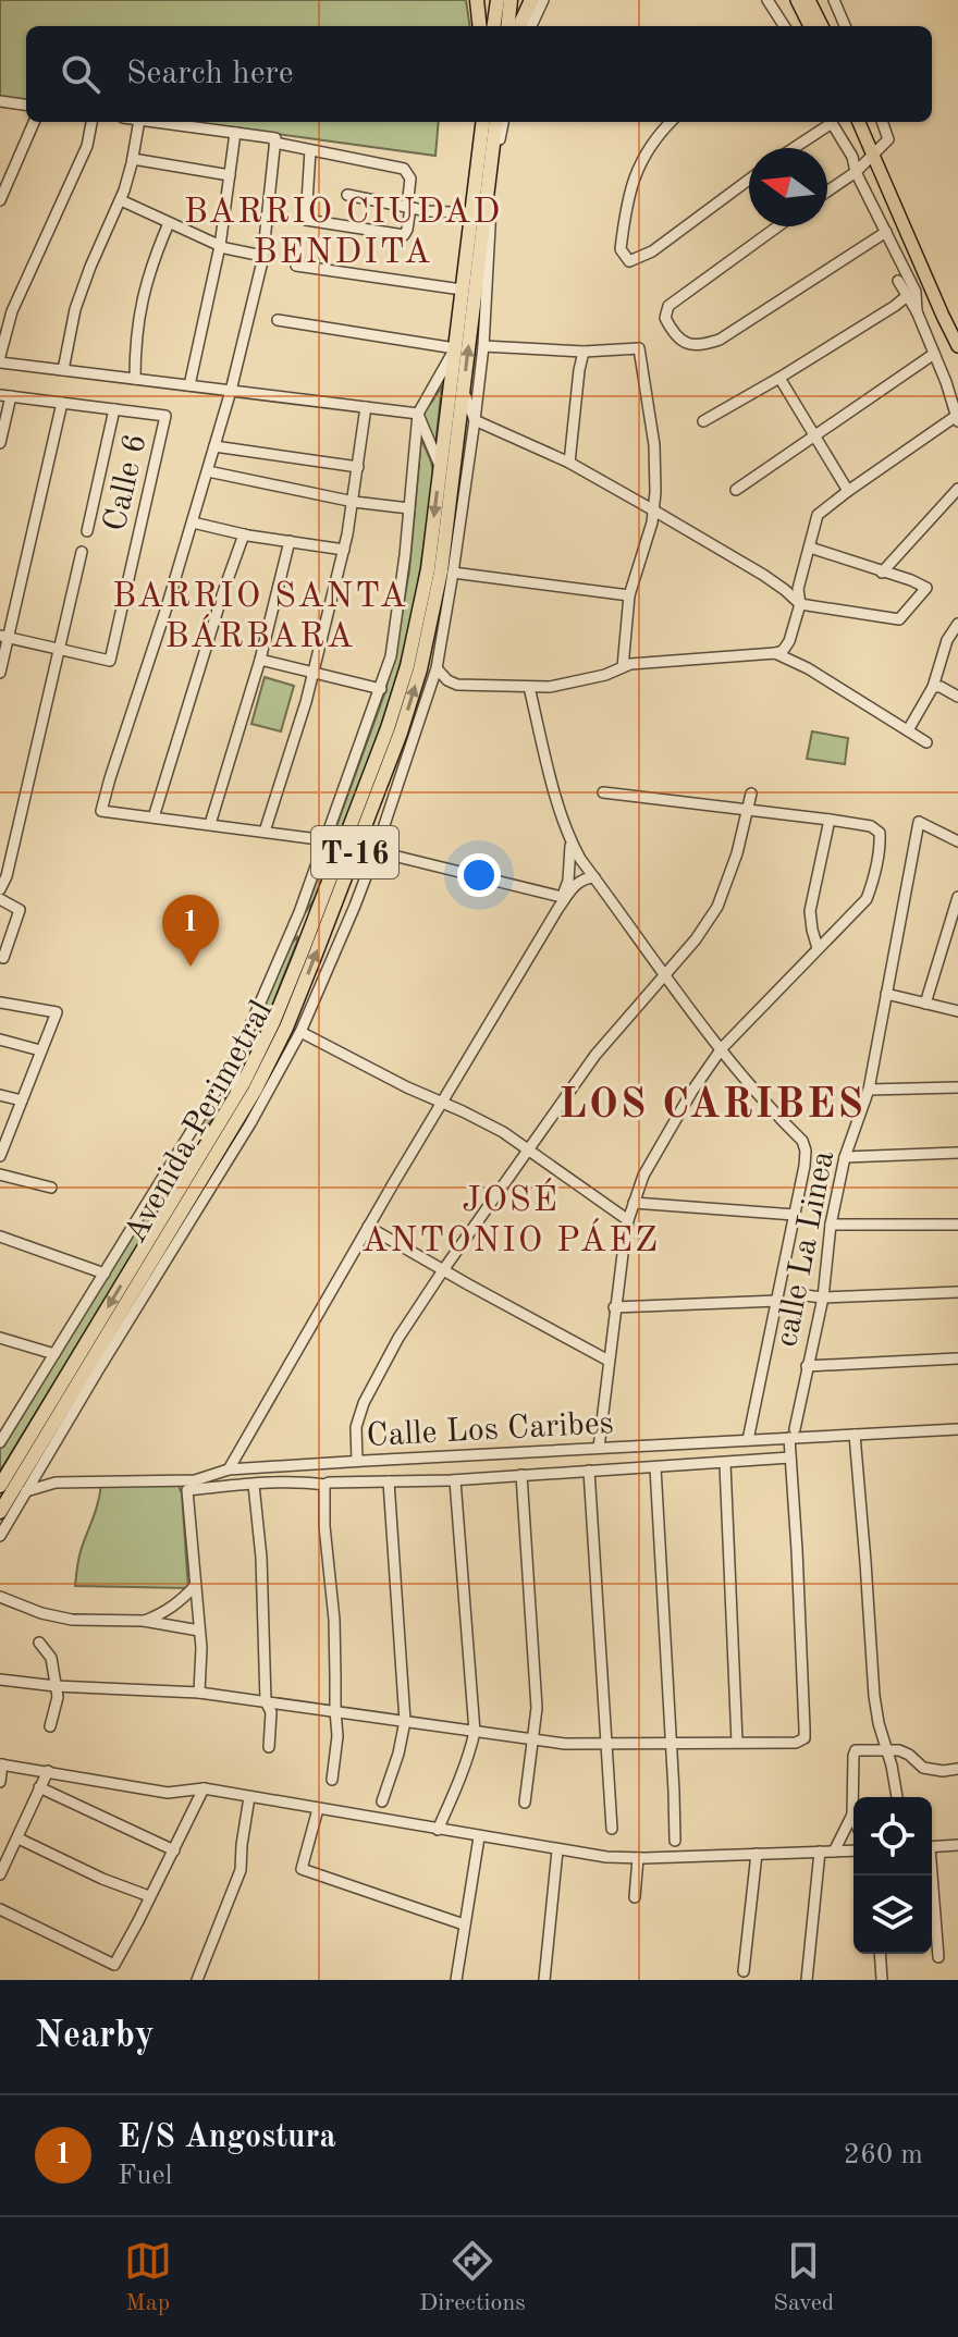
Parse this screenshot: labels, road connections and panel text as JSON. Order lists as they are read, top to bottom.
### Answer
{
  "streets": {
    "highway": ["T-16", "Avenida Perimetral"],
    "street": ["Calle 6", "calle La Linea", "Calle Los Caribes"]
  },
  "crossings": [
    ["calle La Linea", "Calle Los Caribes"]
  ],
  "districts": [
    "BARRIO CIUDAD BENDITA",
    "BARRIO SANTA BÁRBARA",
    "LOS CARIBES",
    "JOSÉ ANTONIO PÁEZ"
  ],
  "north": "left",
  "page": {
    "search": "Search here",
    "pins": "1",
    "heading": "Nearby",
    "list": [
      {
        "mark": "1",
        "name": "E/S Angostura",
        "note": "Fuel",
        "value": "260 m"
      }
    ],
    "nav": ["Map", "Directions", "Saved"]
  }
}
